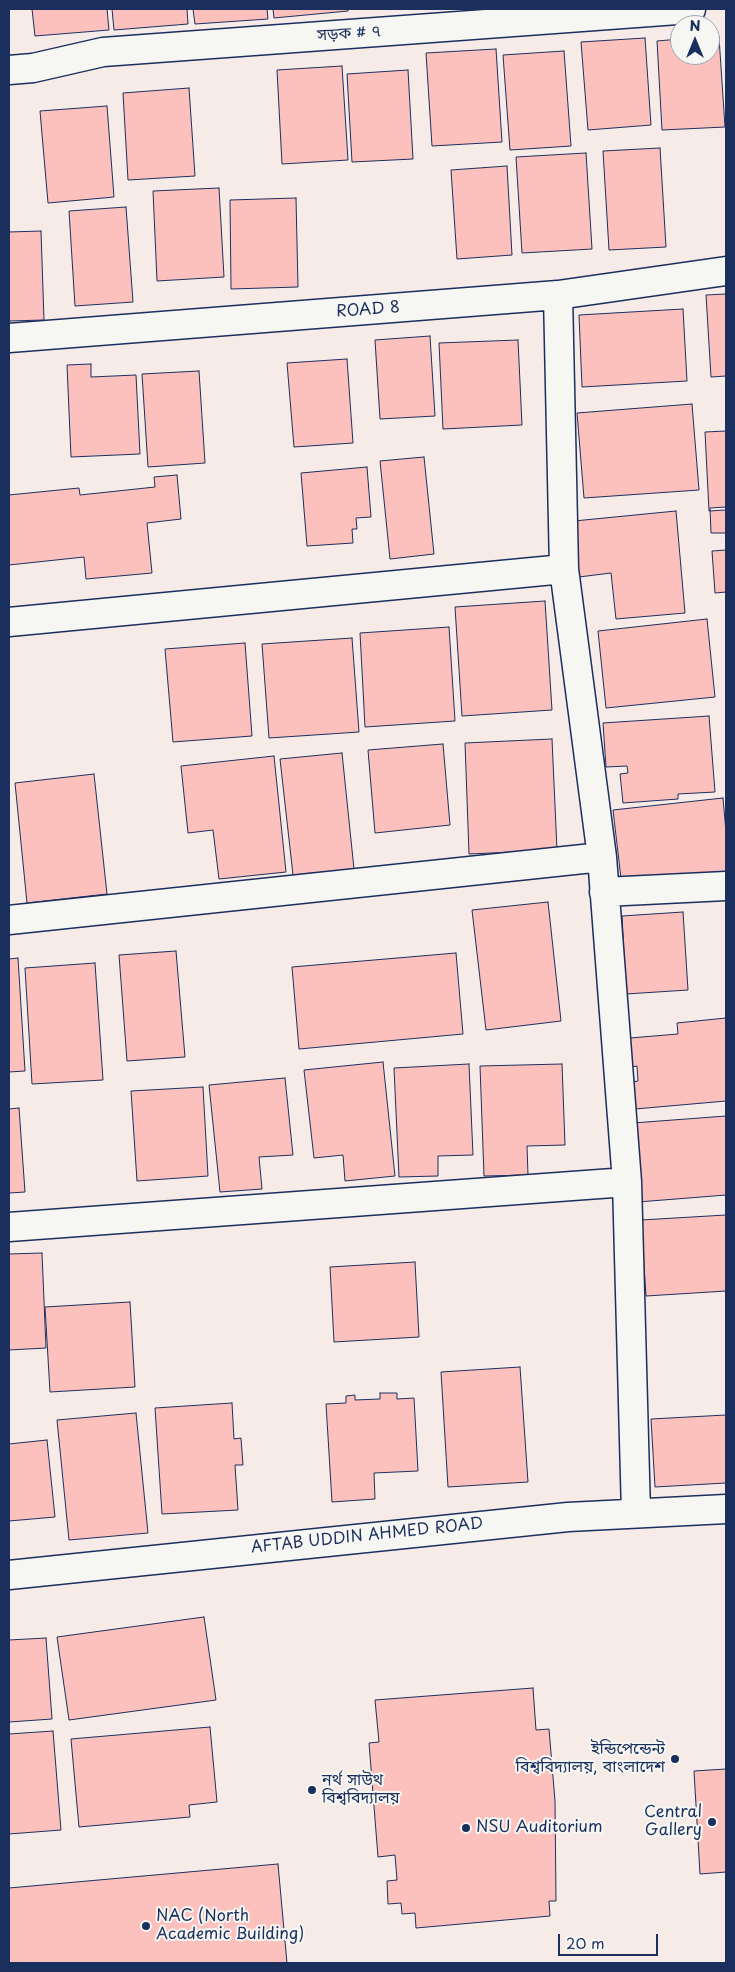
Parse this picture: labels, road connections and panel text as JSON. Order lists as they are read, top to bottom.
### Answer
{
  "streets": {
    "street": ["সড়ক # ৭", "ROAD 8", "AFTAB UDDIN AHMED ROAD"]
  },
  "places": [
    "ইন্ডিপেন্ডেন্ট বিশ্ববিদ্যালয়, বাংলাদেশ",
    "নর্থ সাউথ বিশ্ববিদ্যালয়",
    "Central Gallery",
    "NSU Auditorium",
    "NAC (North Academic Building)"
  ],
  "scale_bar": "20 m",
  "north": "top"
}
